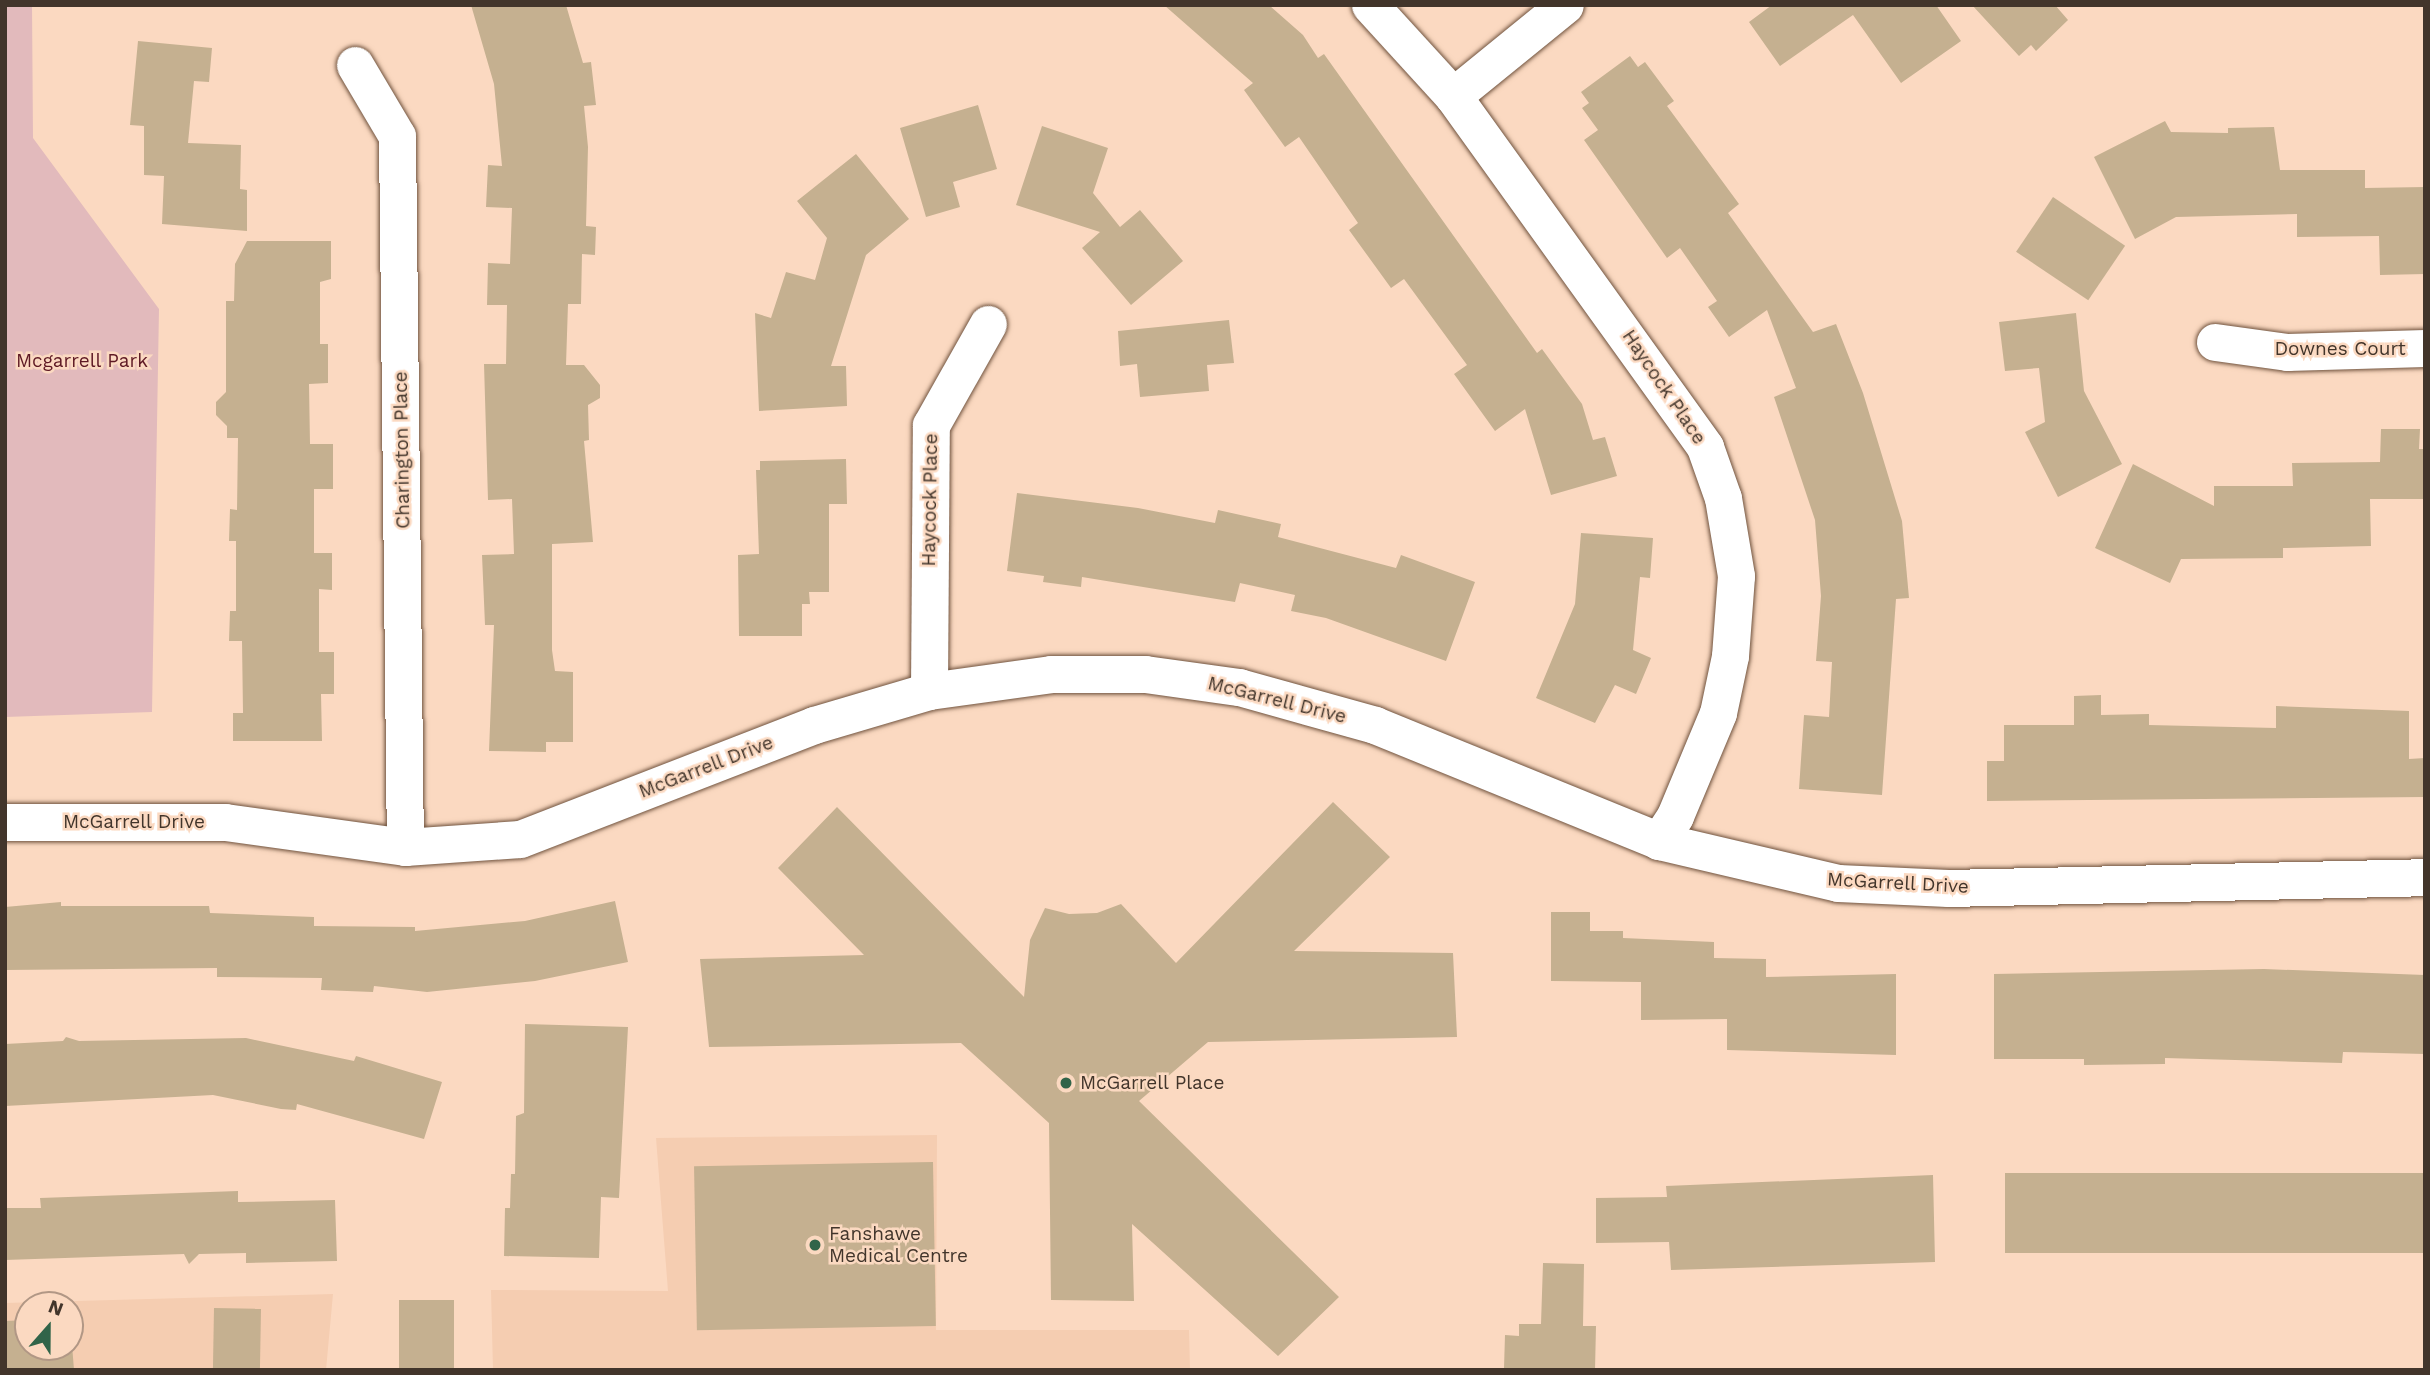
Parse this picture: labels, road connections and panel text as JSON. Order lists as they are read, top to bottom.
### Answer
{
  "streets": {
    "street": [
      "Downes Court",
      "Haycock Place",
      "Charington Place",
      "McGarrell Drive"
    ]
  },
  "crossings": [
    ["Haycock Place", "McGarrell Drive"],
    ["Charington Place", "McGarrell Drive"]
  ],
  "parks": ["Mcgarrell Park"],
  "places": ["McGarrell Place", "Fanshawe Medical Centre"],
  "north": "top"
}
